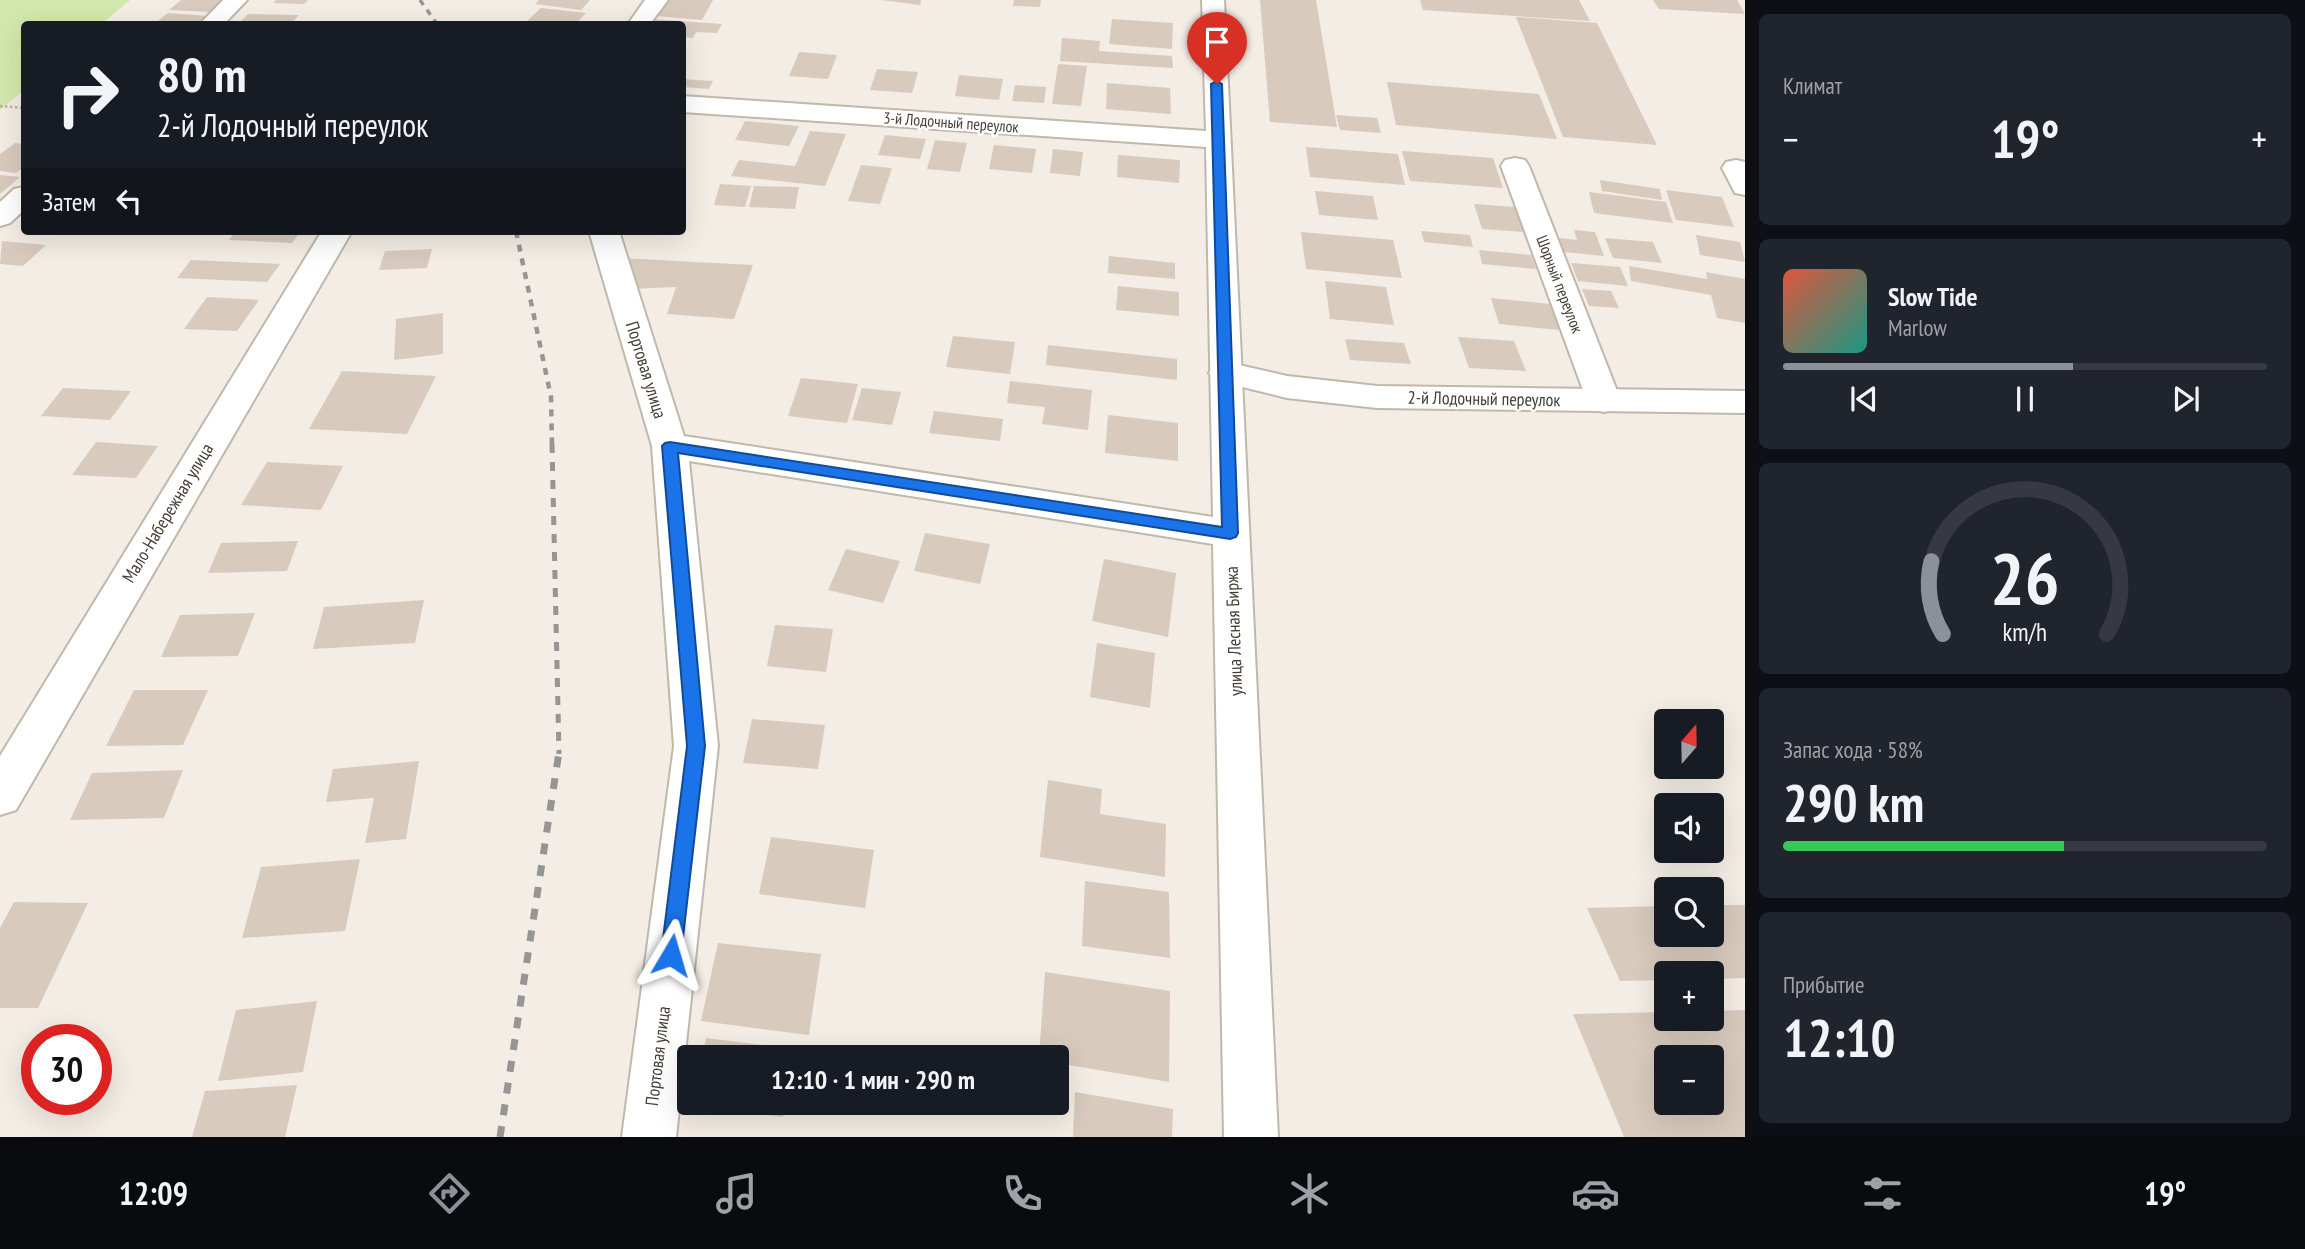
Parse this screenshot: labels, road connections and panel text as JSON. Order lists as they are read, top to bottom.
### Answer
{
  "streets": {
    "street": [
      "3-й Лодочный переулок",
      "Шорный переулок",
      "Портовая улица",
      "2-й Лодочный переулок",
      "Мало-Набережная улица",
      "улица Лесная Биржа"
    ]
  },
  "crossings": [
    ["3-й Лодочный переулок", "улица Лесная Биржа"],
    ["Шорный переулок", "2-й Лодочный переулок"],
    ["2-й Лодочный переулок", "улица Лесная Биржа"]
  ],
  "north": "top",
  "page": {
    "tile": [
      "Климат",
      ["Запас хода · 58%", "290 km"],
      ["Прибытие", "12:10"]
    ],
    "turn": ["80 m", "2-й Лодочный переулок"],
    "heat": ["−", "19°", "+"],
    "then": "Затем",
    "song": ["Slow Tide", "Marlow"],
    "map_buttons": ["+", "−"],
    "limit": "30",
    "trip": "12:10 · 1 мин · 290 m",
    "tabs": ["12:09", "19°"],
    "gauge": ["26", "km/h"]
  }
}
